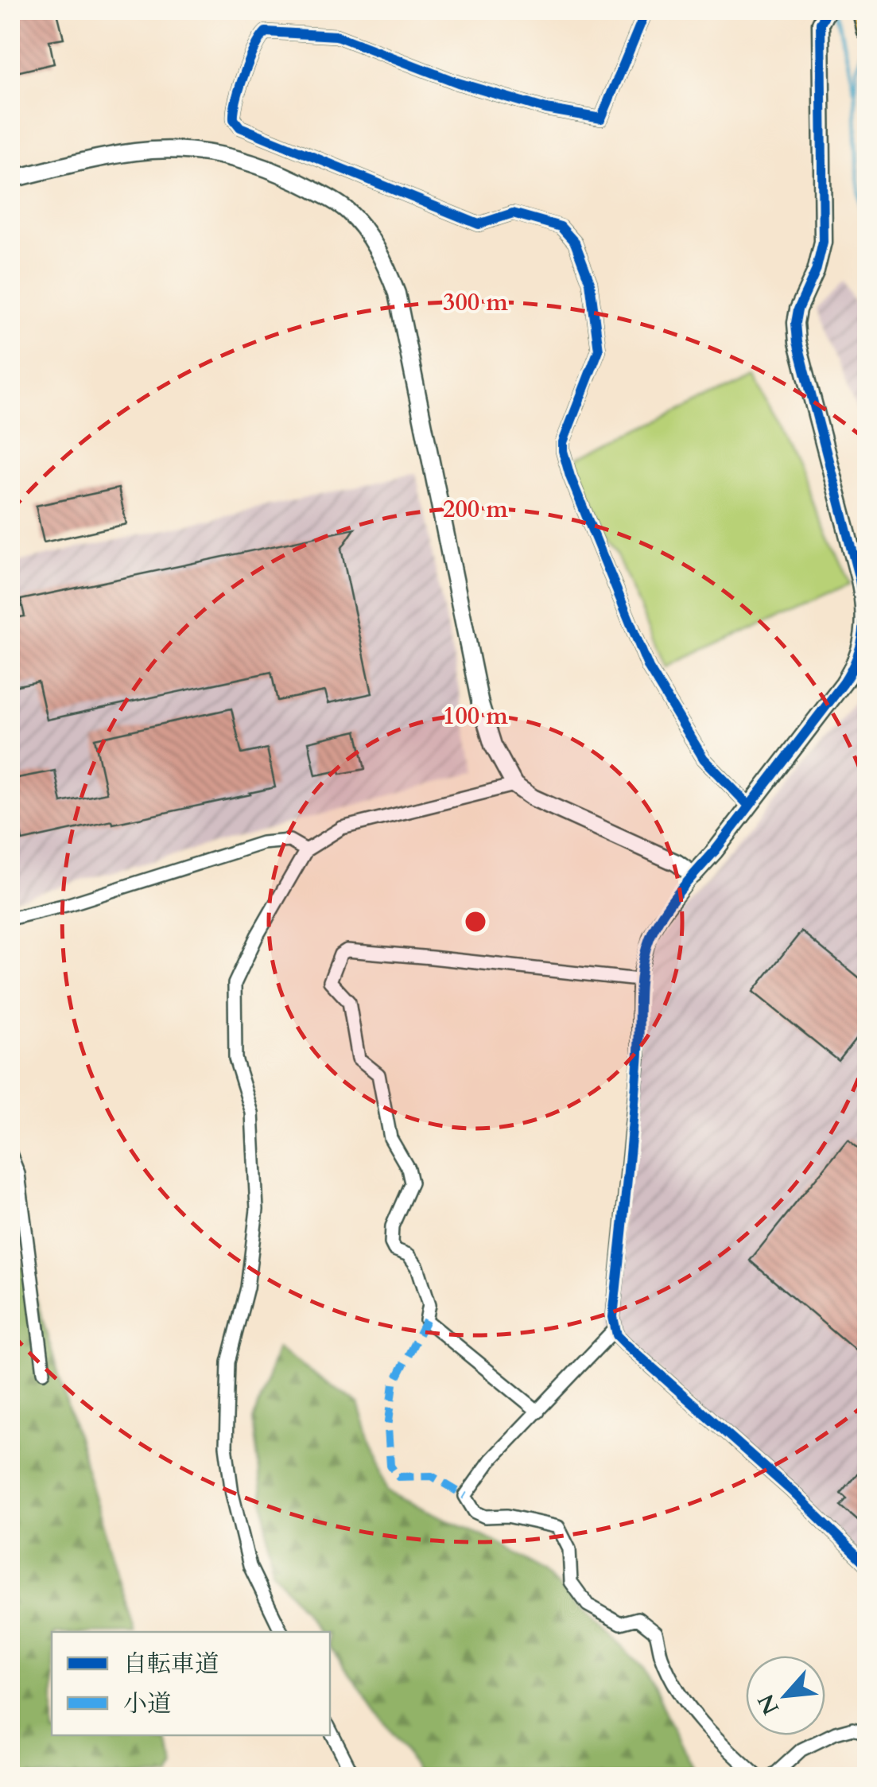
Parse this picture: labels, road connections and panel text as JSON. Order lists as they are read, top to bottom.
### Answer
{
  "legend": ["自転車道", "小道"],
  "north": "bottom left",
  "rings": ["300 m", "200 m", "100 m"]
}
